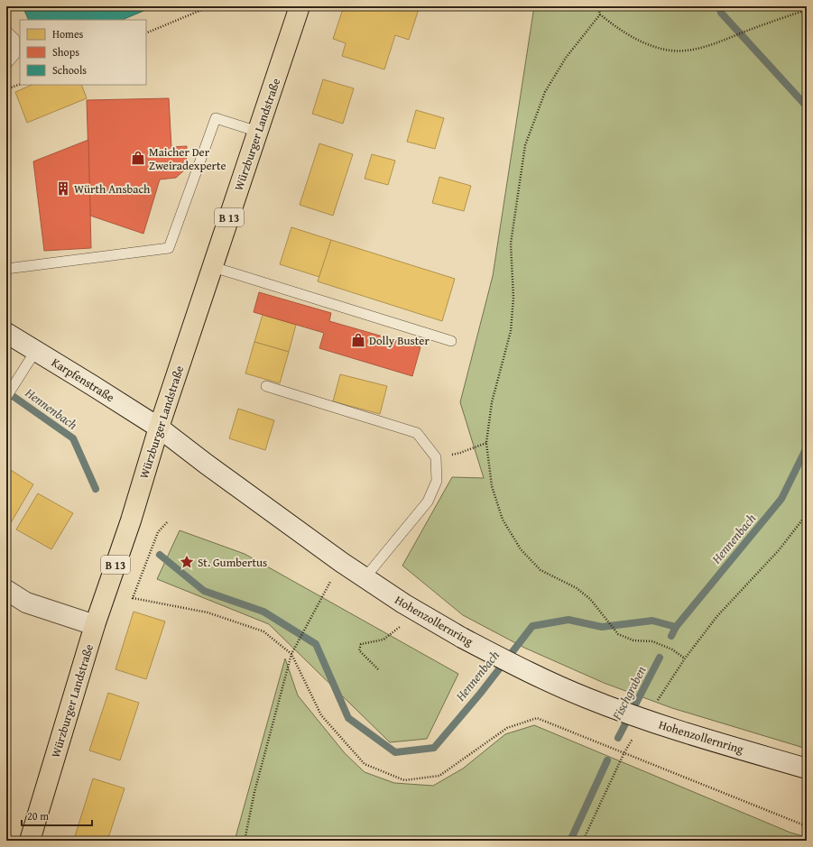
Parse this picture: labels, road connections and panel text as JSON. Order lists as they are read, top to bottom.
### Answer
{
  "streets": {
    "main road": [
      "Würzburger Landstraße",
      "B 13",
      "Karpfenstraße",
      "Hohenzollernring"
    ]
  },
  "crossings": [
    ["Würzburger Landstraße", "Karpfenstraße"],
    ["Würzburger Landstraße", "Hohenzollernring"],
    ["Karpfenstraße", "Hohenzollernring"]
  ],
  "water": ["Hennenbach", "Fischgraben"],
  "places": {
    "shop": ["Maicher Der Zweiradexperte", "Dolly Buster"],
    "building": ["Würth Ansbach"],
    "place": ["St. Gumbertus"]
  },
  "legend": ["Homes", "Shops", "Schools"],
  "scale_bar": "20 m"
}
